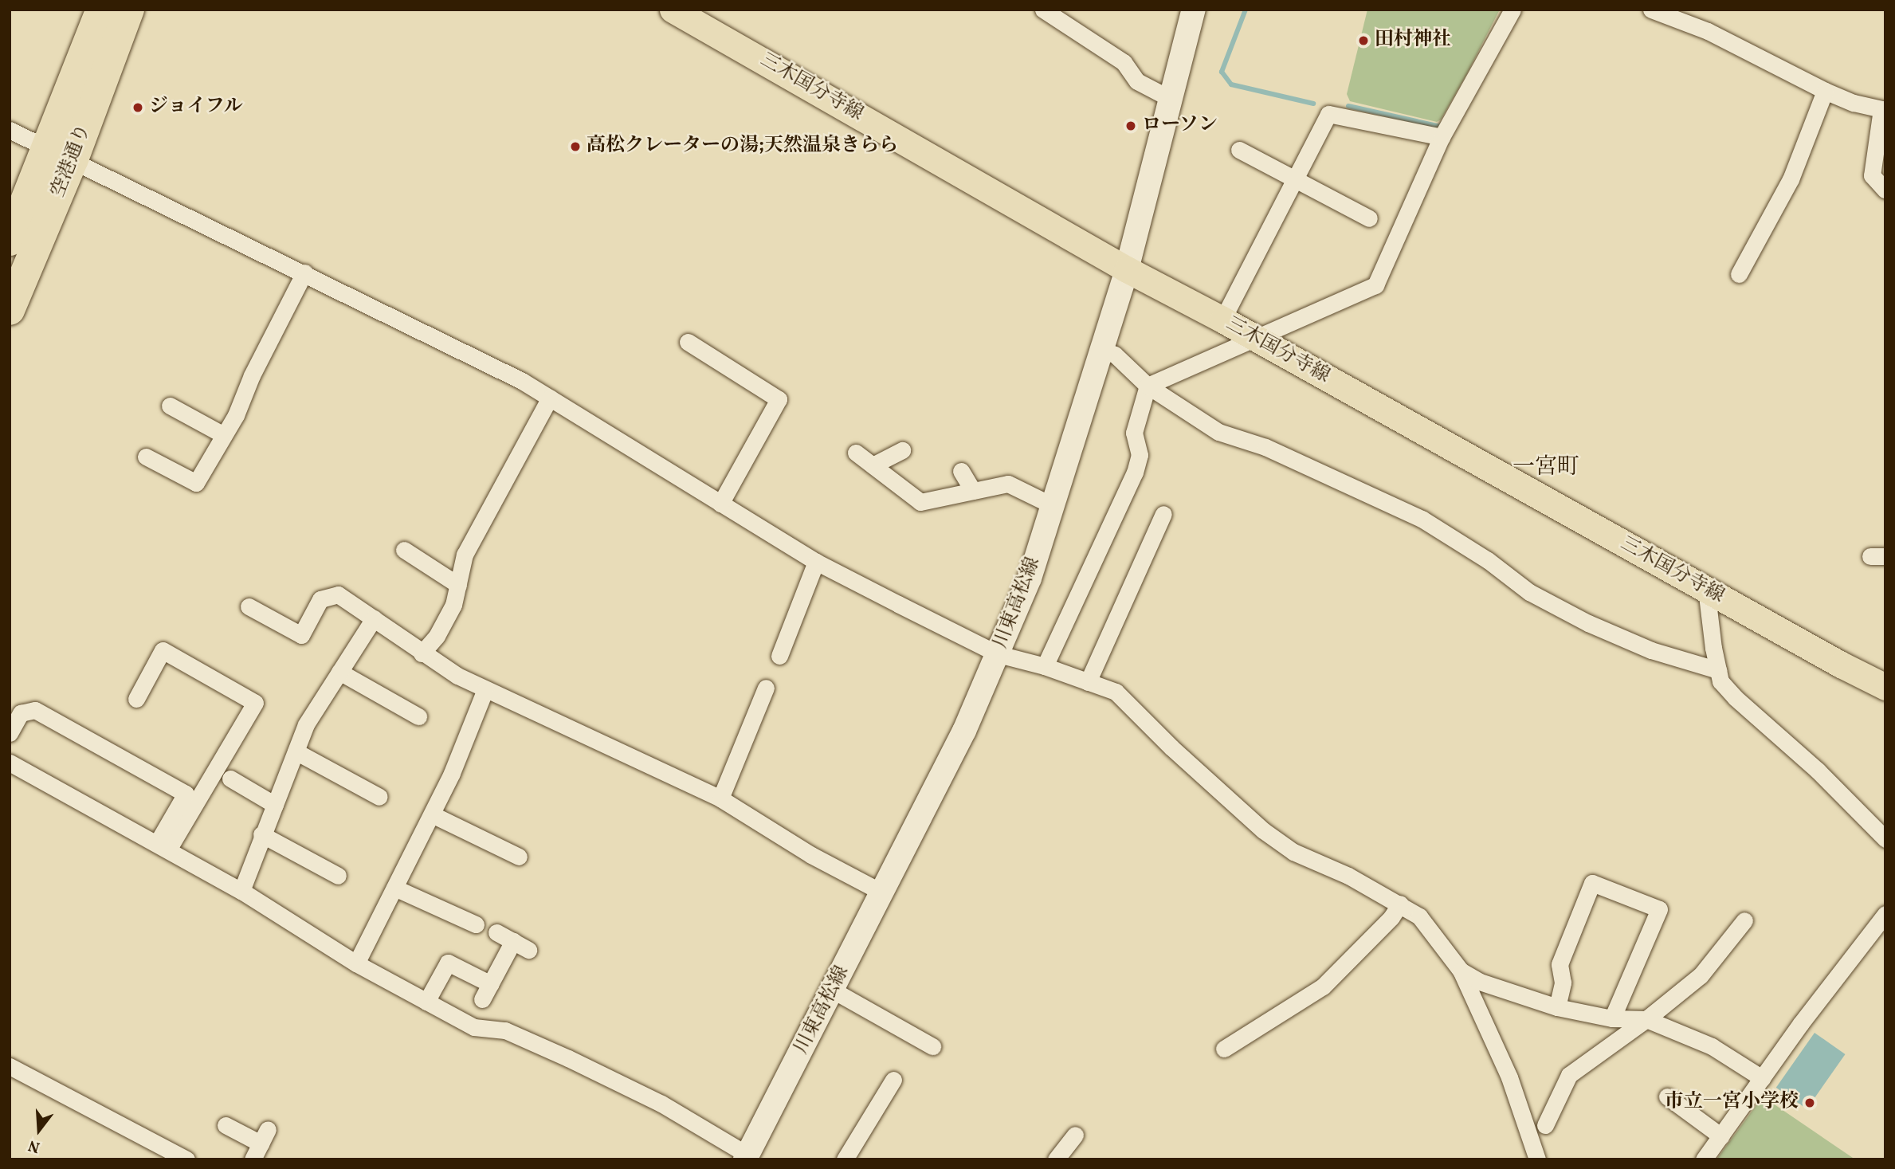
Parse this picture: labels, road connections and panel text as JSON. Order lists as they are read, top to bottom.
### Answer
{
  "streets": {
    "highway": ["空港通り"],
    "main road": ["三木国分寺線", "川東高松線"]
  },
  "crossings": [
    ["三木国分寺線", "川東高松線"]
  ],
  "districts": ["一宮町"],
  "places": [
    "田村神社",
    "ジョイフル",
    "ローソン",
    "高松クレーターの湯;天然温泉きらら",
    "市立一宮小学校"
  ],
  "north": "bottom"
}
